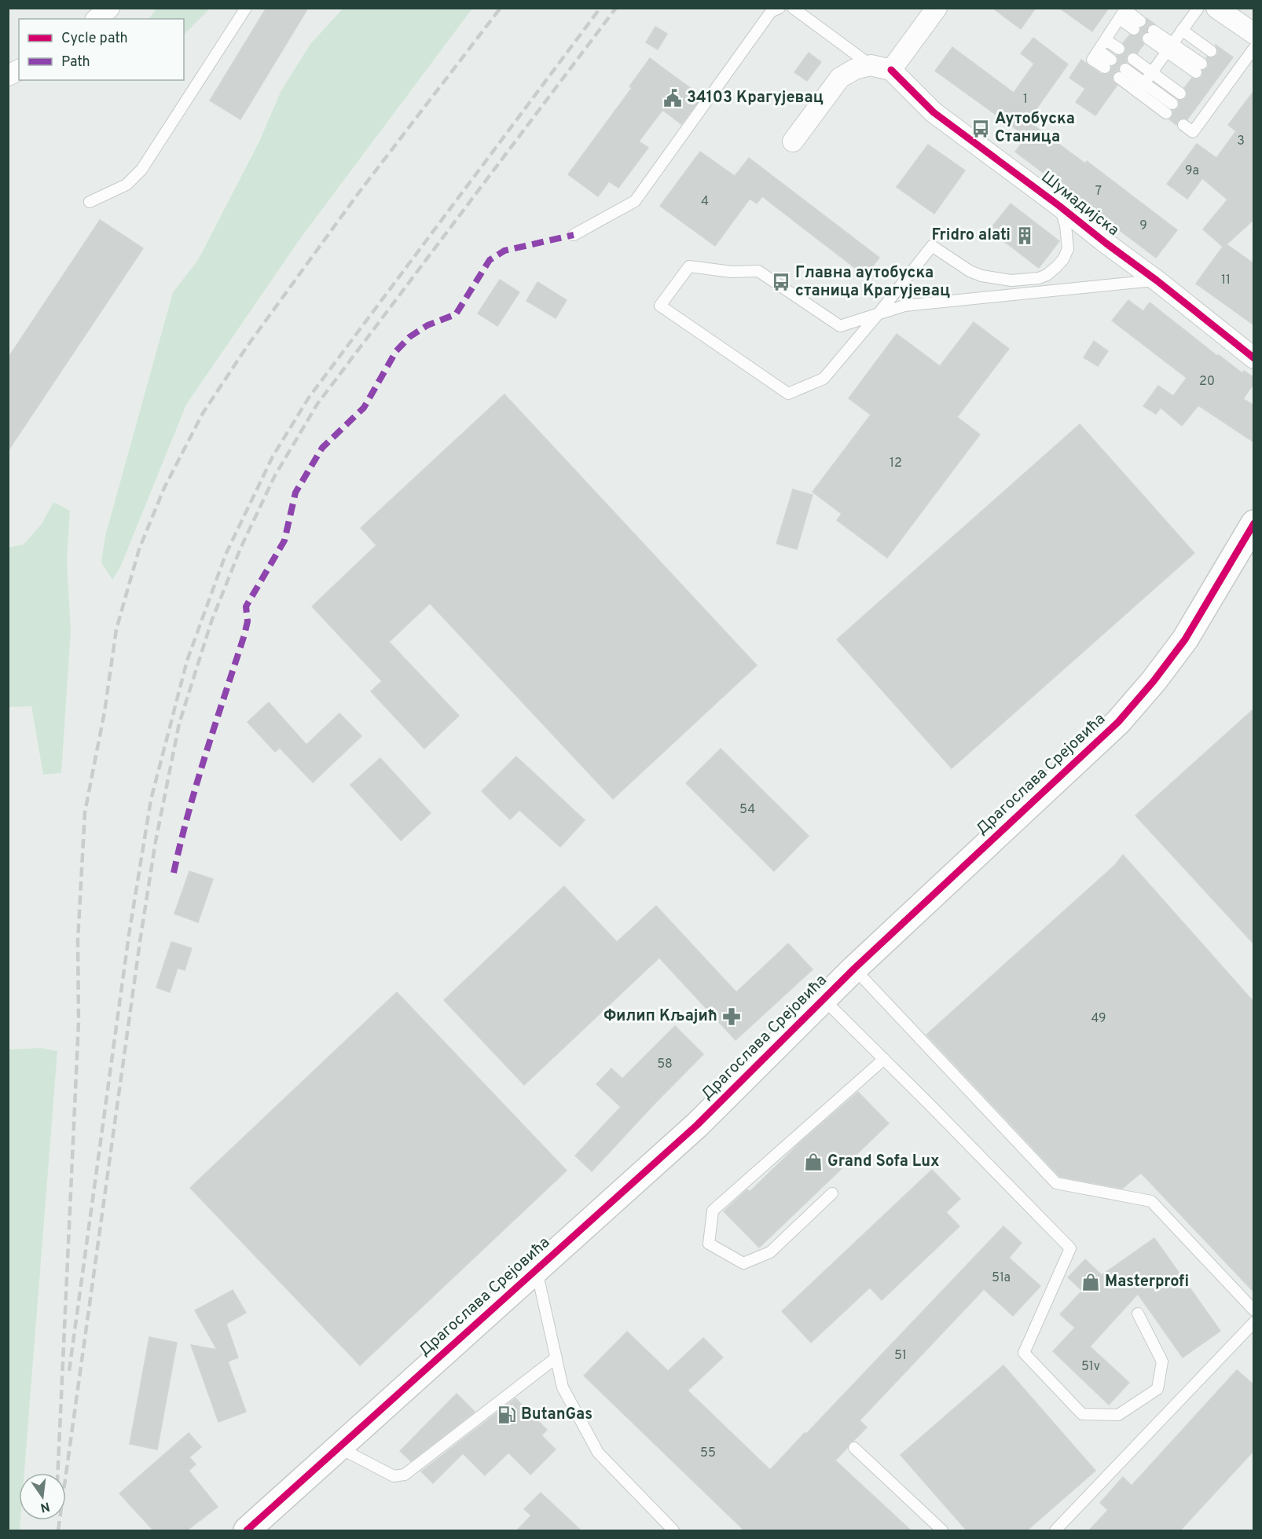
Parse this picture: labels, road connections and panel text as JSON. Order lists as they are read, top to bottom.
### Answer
{
  "streets": {
    "street": ["Шумадијска", "Драгослава Срејовића"]
  },
  "places": {
    "public building": ["34103 Крагујевац"],
    "bus stop": ["Аутобуска Станица", "Главна аутобуска станица Крагујевац"],
    "building": ["Fridro alati"],
    "pharmacy": ["Филип Кљајић"],
    "shop": ["Grand Sofa Lux", "Masterprofi"],
    "fuel station": ["ButanGas"]
  },
  "house_numbers": [
    "1",
    "3",
    "9a",
    "7",
    "4",
    "9",
    "11",
    "20",
    "12",
    "54",
    "49",
    "58",
    "51a",
    "51",
    "51v",
    "55"
  ],
  "legend": ["Cycle path", "Path"],
  "north": "bottom"
}
